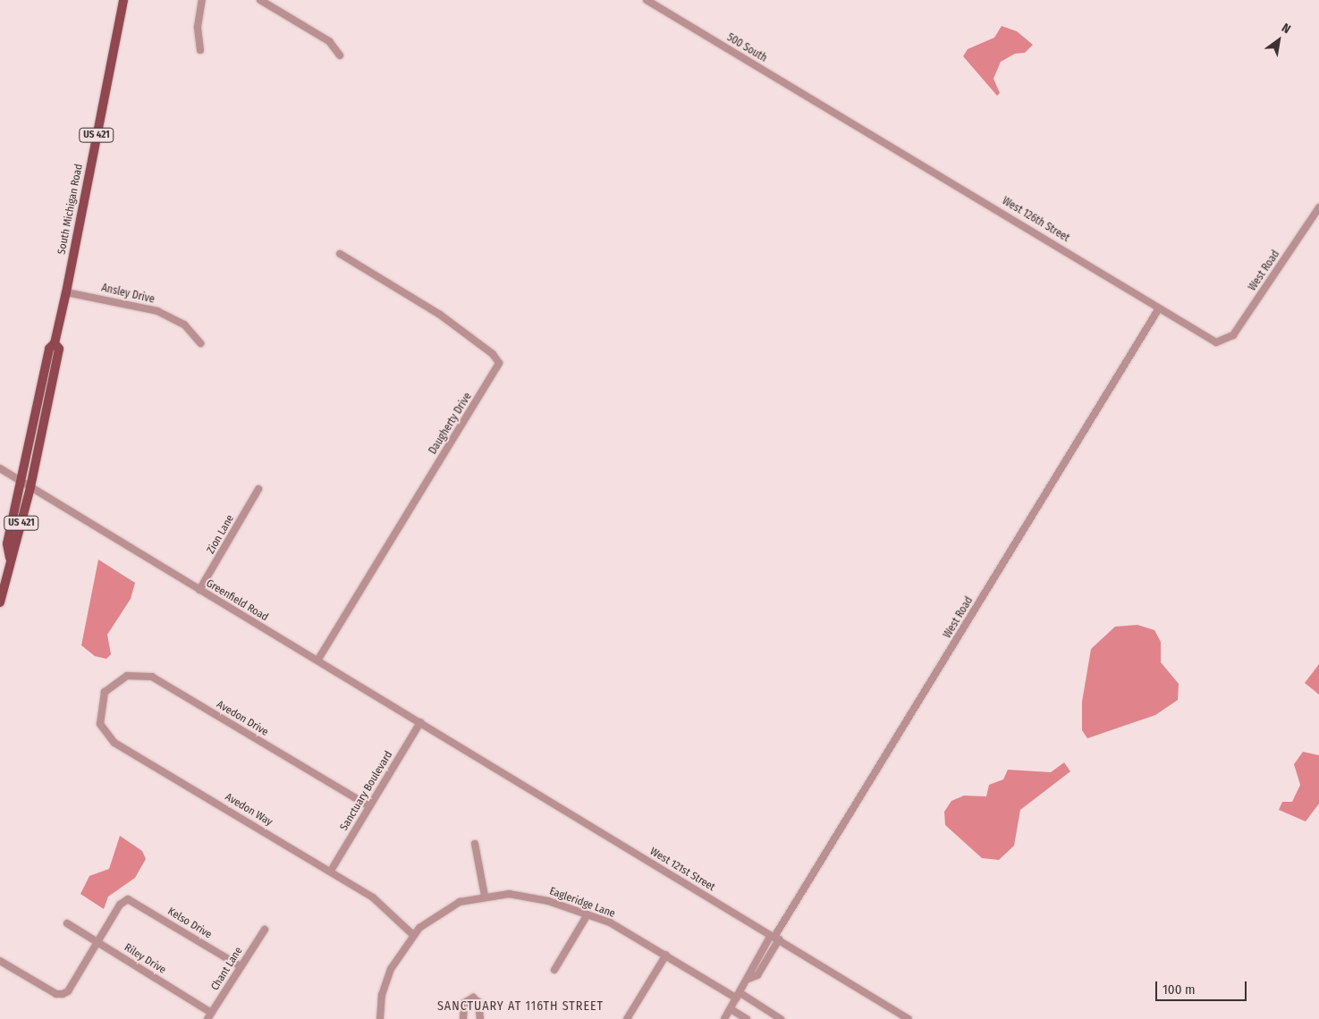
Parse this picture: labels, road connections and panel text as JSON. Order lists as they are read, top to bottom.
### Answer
{
  "streets": {
    "main road": ["US 421", "South Michigan Road"],
    "street": [
      "500 South",
      "West 126th Street",
      "West Road",
      "Ansley Drive",
      "Daugherty Drive",
      "Zion Lane",
      "Greenfield Road",
      "Avedon Drive",
      "Sanctuary Boulevard",
      "Avedon Way",
      "West 121st Street",
      "Eagleridge Lane",
      "Kelso Drive",
      "Riley Drive",
      "Chant Lane"
    ]
  },
  "crossings": [
    ["500 South", "West 126th Street"],
    ["South Michigan Road", "Ansley Drive"],
    ["South Michigan Road", "Greenfield Road"],
    ["West 126th Street", "West Road"],
    ["West Road", "West 121st Street"],
    ["West Road", "Eagleridge Lane"],
    ["Daugherty Drive", "Greenfield Road"],
    ["Zion Lane", "Greenfield Road"],
    ["Greenfield Road", "Sanctuary Boulevard"],
    ["Greenfield Road", "West 121st Street"],
    ["Avedon Drive", "Sanctuary Boulevard"],
    ["Avedon Drive", "Avedon Way"],
    ["Sanctuary Boulevard", "Avedon Way"],
    ["Avedon Way", "Eagleridge Lane"],
    ["Kelso Drive", "Riley Drive"],
    ["Kelso Drive", "Chant Lane"],
    ["Riley Drive", "Chant Lane"]
  ],
  "districts": ["SANCTUARY AT 116TH STREET"],
  "scale_bar": "100 m",
  "north": "top right"
}
